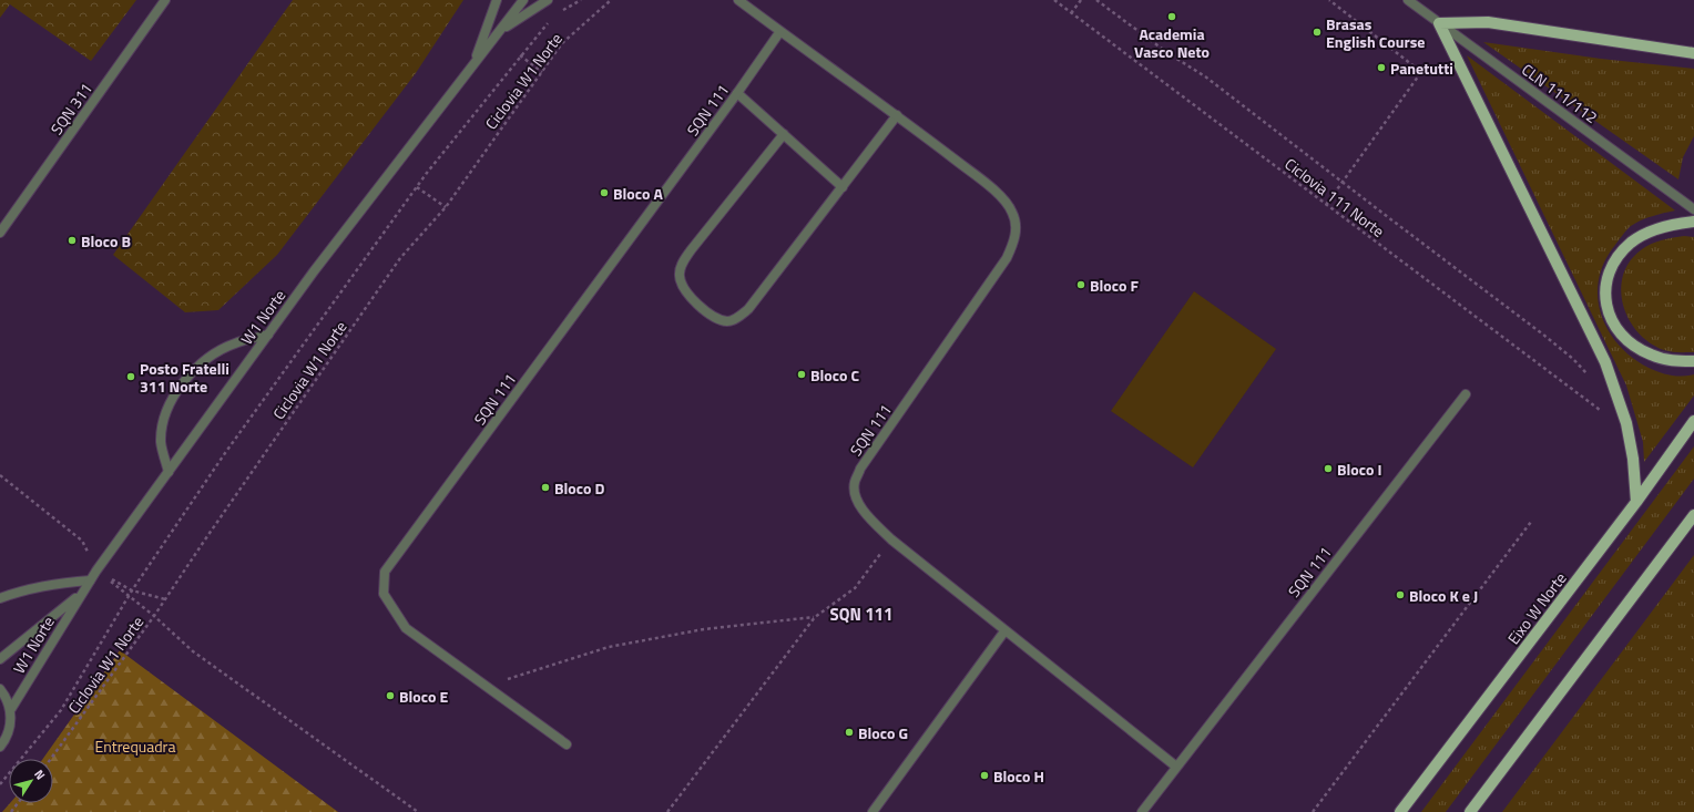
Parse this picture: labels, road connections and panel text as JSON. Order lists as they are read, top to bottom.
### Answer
{
  "streets": {
    "main road": ["Eixo W Norte"],
    "street": [
      "CLN 111/112",
      "SQN 311",
      "SQN 111",
      "W1 Norte"
    ],
    "path": ["Ciclovia W1 Norte", "Ciclovia 111 Norte"]
  },
  "districts": ["SQN 111"],
  "parks": ["Entrequadra"],
  "places": [
    "Academia Vasco Neto",
    "Brasas English Course",
    "Panetutti",
    "Bloco A",
    "Bloco B",
    "Bloco F",
    "Bloco C",
    "Posto Fratelli 311 Norte",
    "Bloco I",
    "Bloco D",
    "Bloco K e J",
    "Bloco E",
    "Bloco G",
    "Bloco H"
  ],
  "north": "top right"
}
